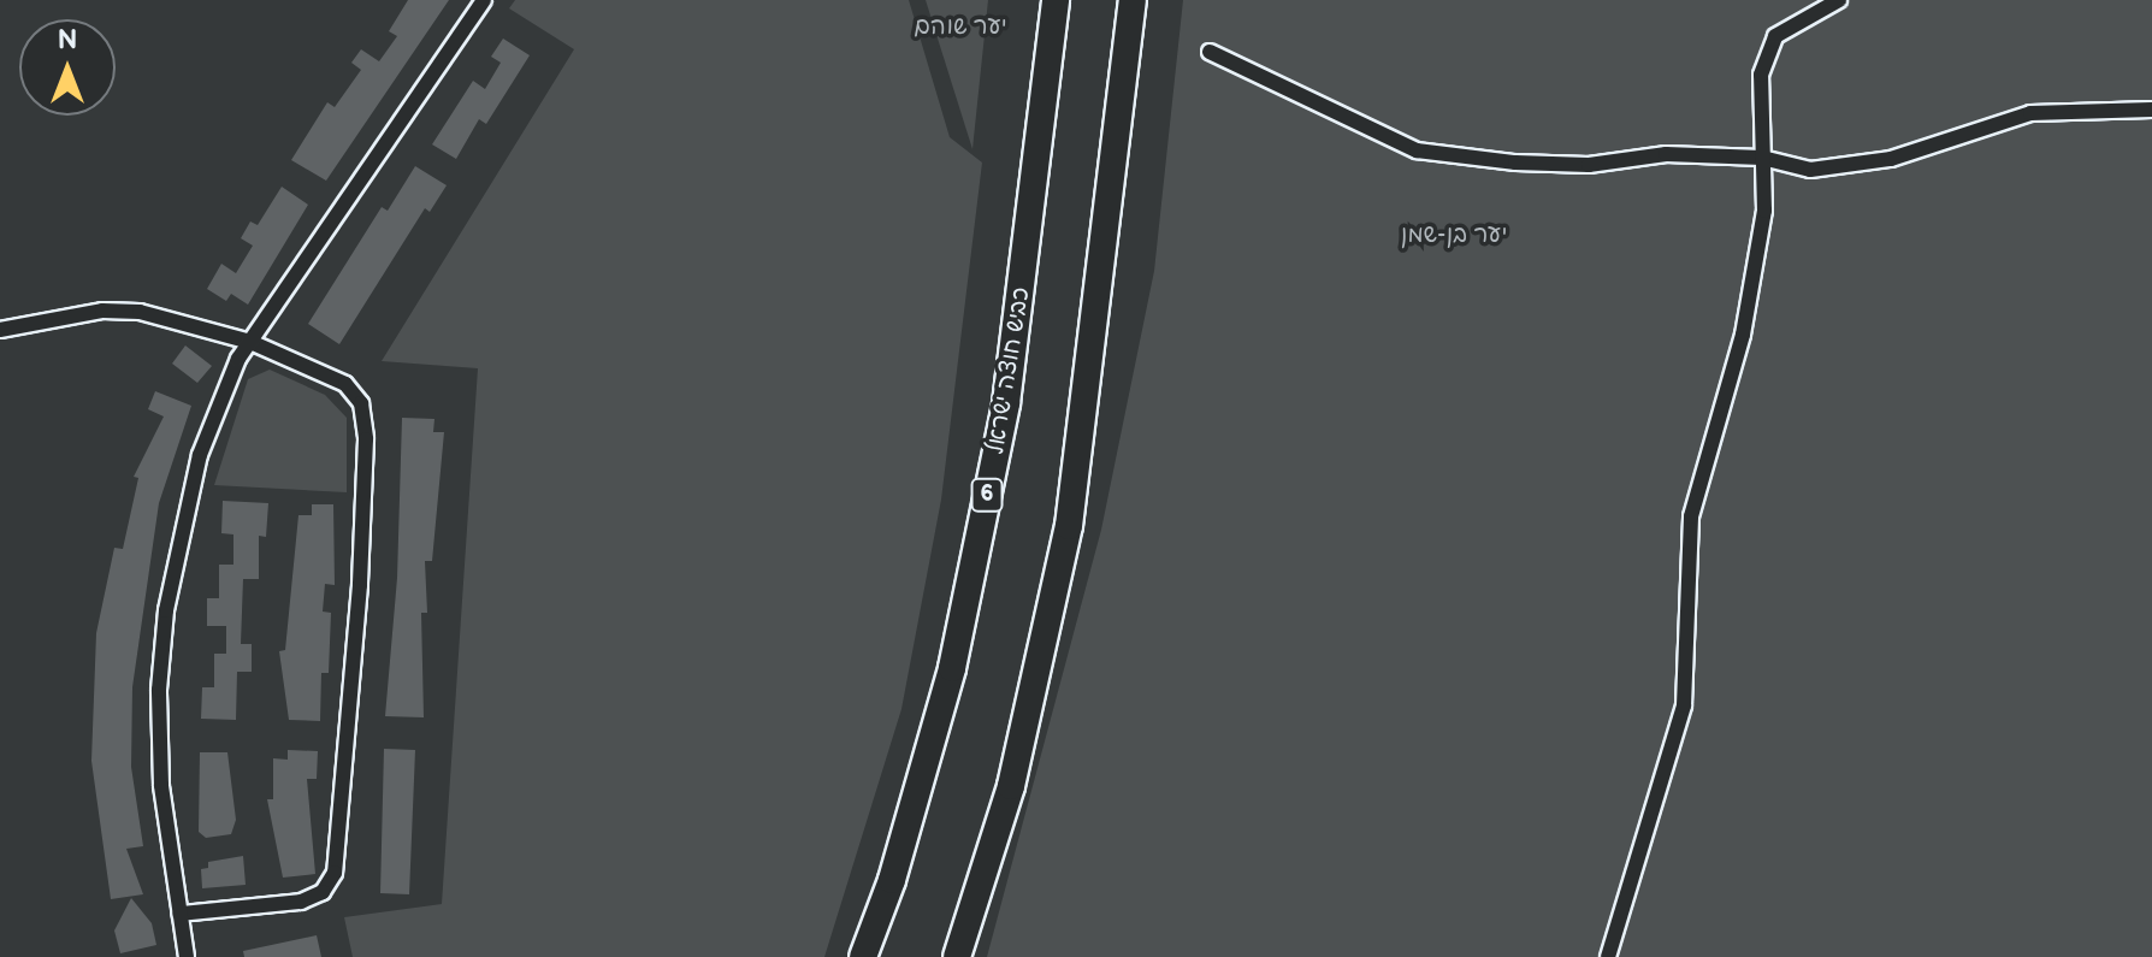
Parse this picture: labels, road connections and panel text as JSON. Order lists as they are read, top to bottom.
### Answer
{
  "streets": {
    "highway": ["כביש חוצה ישראל", "6"]
  },
  "parks": ["יער שוהם", "יער בן-שמן"],
  "north": "top"
}
